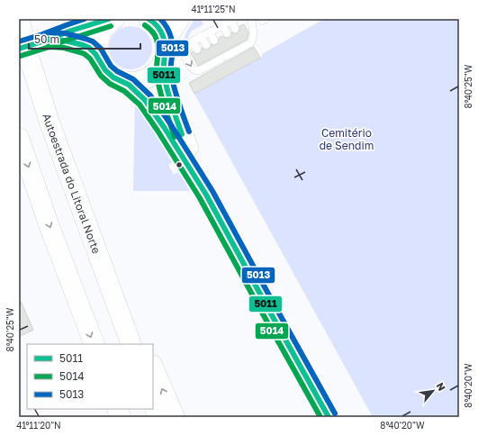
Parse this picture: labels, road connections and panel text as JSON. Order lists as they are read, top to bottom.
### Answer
{
  "streets": {
    "main road": ["Autoestrada do Litoral Norte"]
  },
  "parks": ["Cemitério de Sendim"],
  "lines": ["transit line 5011", "transit line 5013", "transit line 5014"],
  "legend": ["5011", "5014", "5013"],
  "scale_bar": "50 m",
  "north": "top right",
  "coordinates": [
    "41°11'25\"N",
    "8°40'25\"W",
    "8°40'20\"W",
    "41°11'20\"N"
  ]
}
